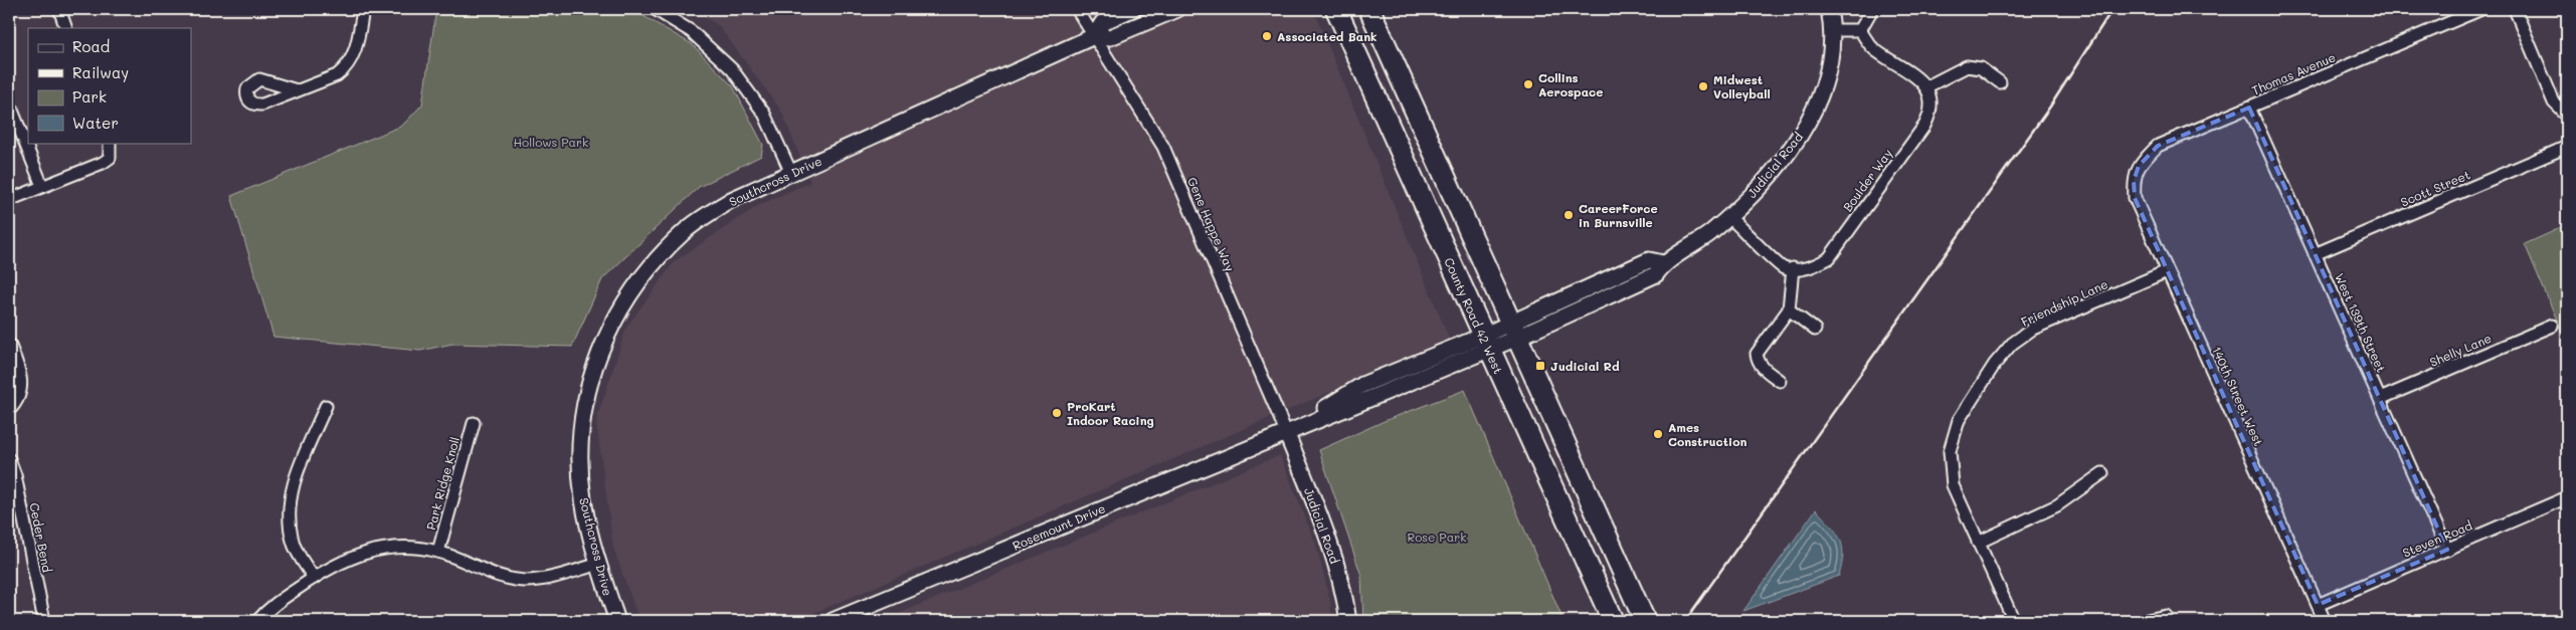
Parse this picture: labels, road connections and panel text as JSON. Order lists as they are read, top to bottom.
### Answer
{
  "streets": {
    "highway": ["County Road 42 West"],
    "street": [
      "Thomas Avenue",
      "Judicial Road",
      "Boulder Way",
      "Southcross Drive",
      "Scott Street",
      "Gene Happe Way",
      "Friendship Lane",
      "West 139th Street",
      "Shelly Lane",
      "140th Street West",
      "Park Ridge Knoll",
      "Rosemount Drive",
      "Ceder Bend",
      "Steven Road"
    ]
  },
  "crossings": [
    ["Thomas Avenue", "West 139th Street"],
    ["Thomas Avenue", "140th Street West"],
    ["Judicial Road", "Gene Happe Way"],
    ["Judicial Road", "County Road 42 West"],
    ["Judicial Road", "Rosemount Drive"],
    ["Southcross Drive", "Gene Happe Way"],
    ["Scott Street", "West 139th Street"],
    ["Gene Happe Way", "Rosemount Drive"],
    ["Friendship Lane", "140th Street West"],
    ["County Road 42 West", "Rosemount Drive"],
    ["West 139th Street", "Shelly Lane"],
    ["West 139th Street", "Steven Road"],
    ["140th Street West", "Steven Road"]
  ],
  "parks": ["Hollows Park", "Rose Park"],
  "places": {
    "other": [
      "Associated Bank",
      "Collins Aerospace",
      "Midwest Volleyball",
      "CareerForce in Burnsville",
      "ProKart Indoor Racing",
      "Ames Construction"
    ],
    "transit": ["Judicial Rd"]
  },
  "legend": [
    "Road",
    "Railway",
    "Park",
    "Water"
  ]
}
